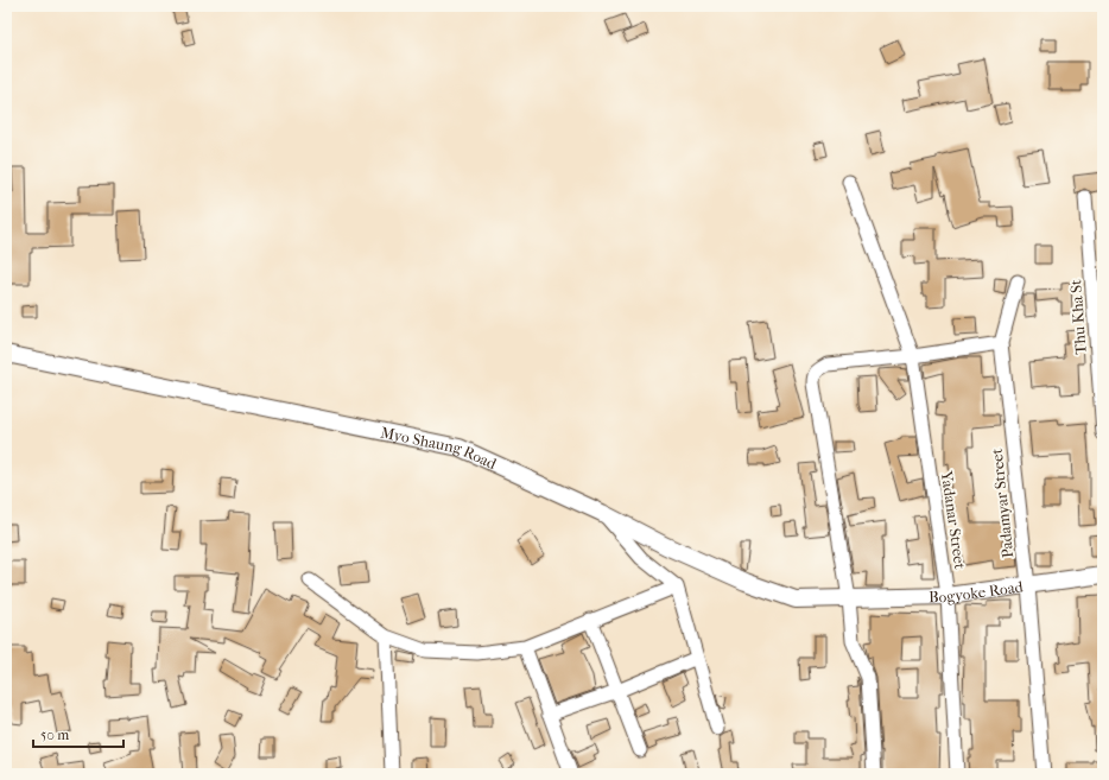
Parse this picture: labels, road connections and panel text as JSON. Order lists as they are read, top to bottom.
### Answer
{
  "streets": {
    "street": [
      "Thu Kha St",
      "Myo Shaung Road",
      "Padamyar Street",
      "Yadanar Street",
      "Bogyoke Road"
    ]
  },
  "crossings": [
    ["Myo Shaung Road", "Bogyoke Road"],
    ["Padamyar Street", "Bogyoke Road"],
    ["Yadanar Street", "Bogyoke Road"]
  ],
  "scale_bar": "50 m"
}
